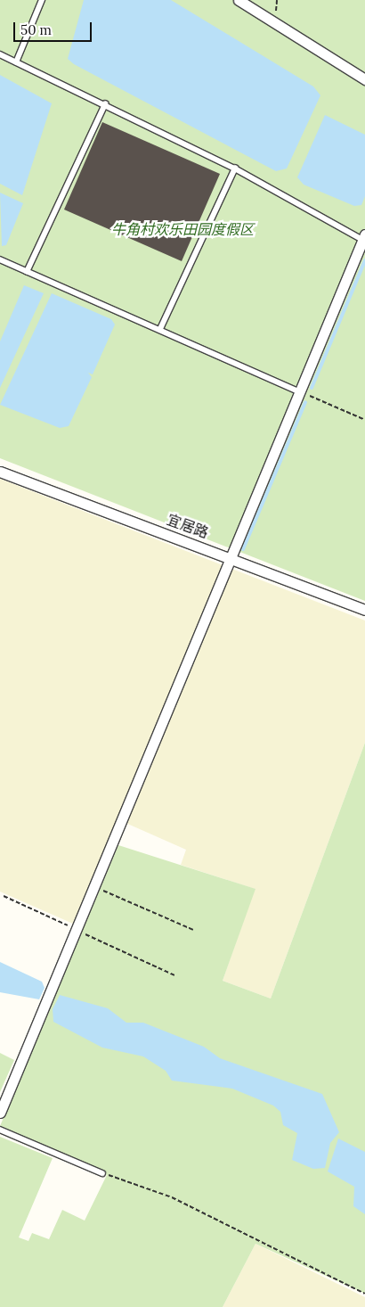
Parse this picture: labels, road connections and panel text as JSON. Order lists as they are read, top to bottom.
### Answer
{
  "streets": {
    "street": ["宜居路"]
  },
  "parks": ["牛角村欢乐田园度假区"],
  "scale_bar": "50 m"
}
